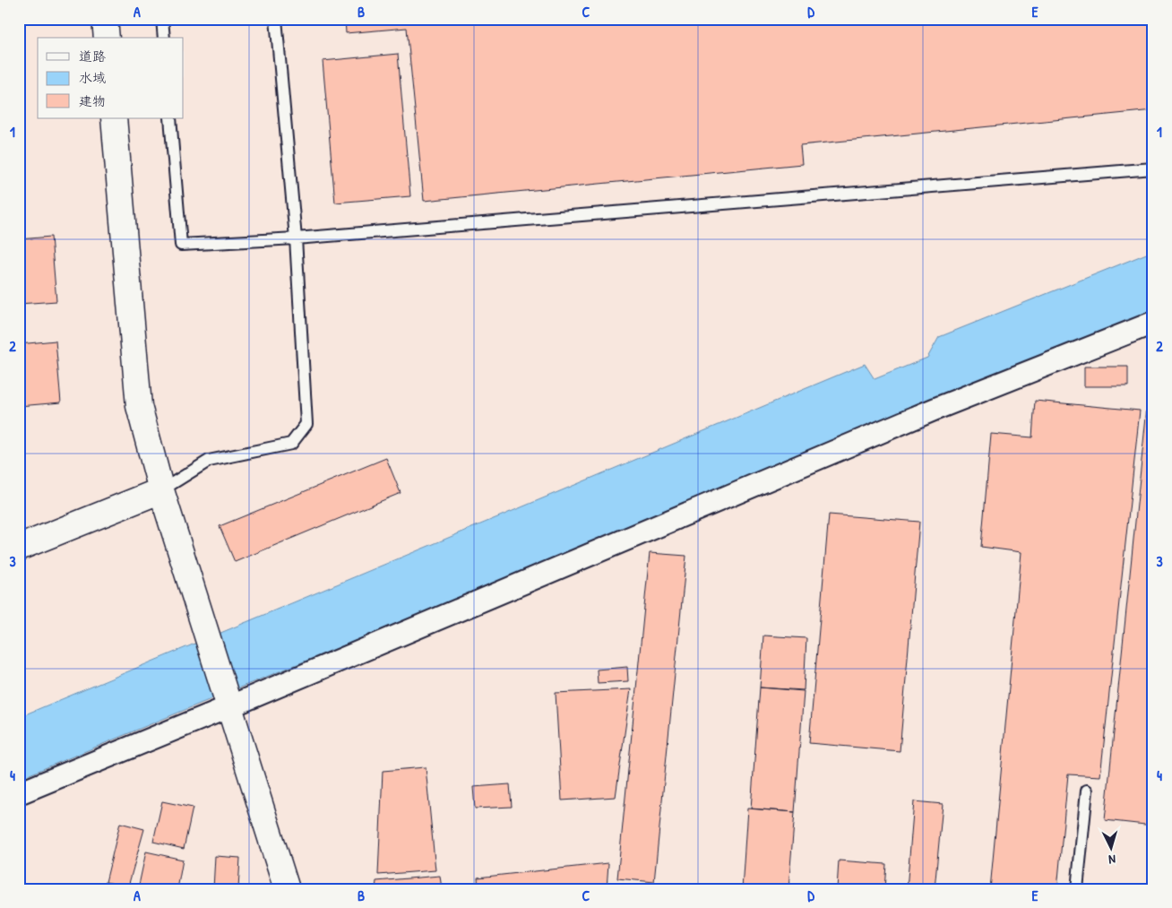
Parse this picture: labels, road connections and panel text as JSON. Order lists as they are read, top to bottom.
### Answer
{
  "legend": ["道路", "水域", "建物"],
  "north": "bottom",
  "grid": {
    "columns": [
      "A",
      "B",
      "C",
      "D",
      "E"
    ],
    "rows": [
      "1",
      "2",
      "3",
      "4"
    ]
  }
}
